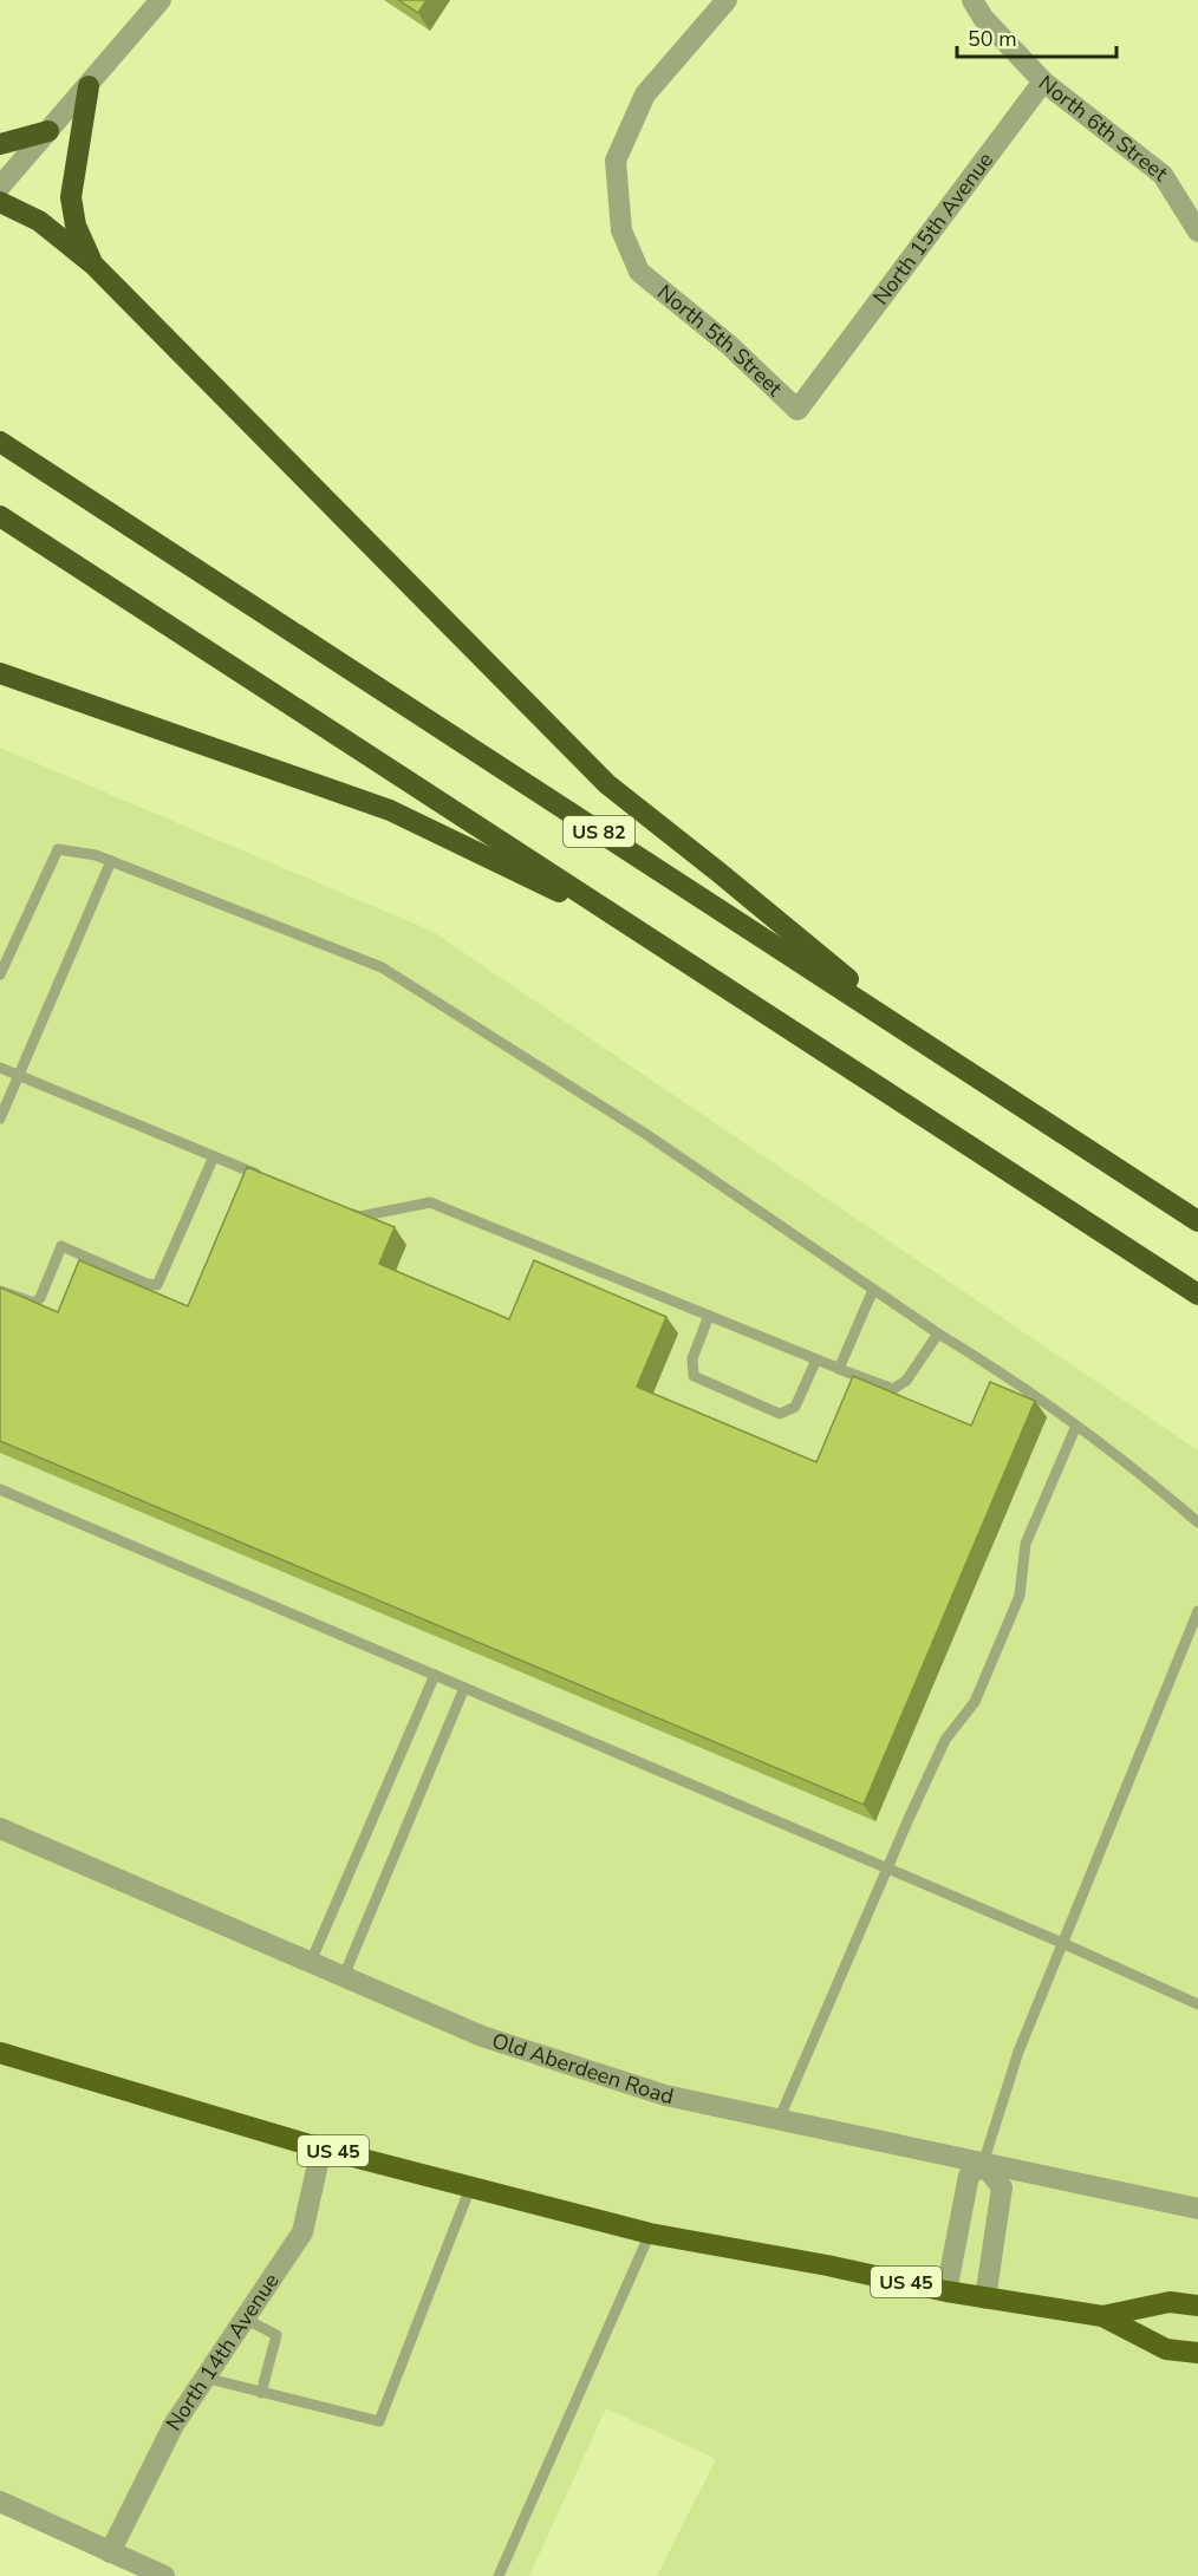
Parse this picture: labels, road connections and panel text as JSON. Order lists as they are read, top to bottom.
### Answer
{
  "streets": {
    "highway": ["US 82", "US 45"],
    "street": [
      "North 6th Street",
      "North 15th Avenue",
      "North 5th Street",
      "Old Aberdeen Road",
      "North 14th Avenue"
    ]
  },
  "crossings": [
    ["North 6th Street", "North 15th Avenue"],
    ["North 15th Avenue", "North 5th Street"],
    ["US 45", "North 14th Avenue"]
  ],
  "scale_bar": "50 m"
}
